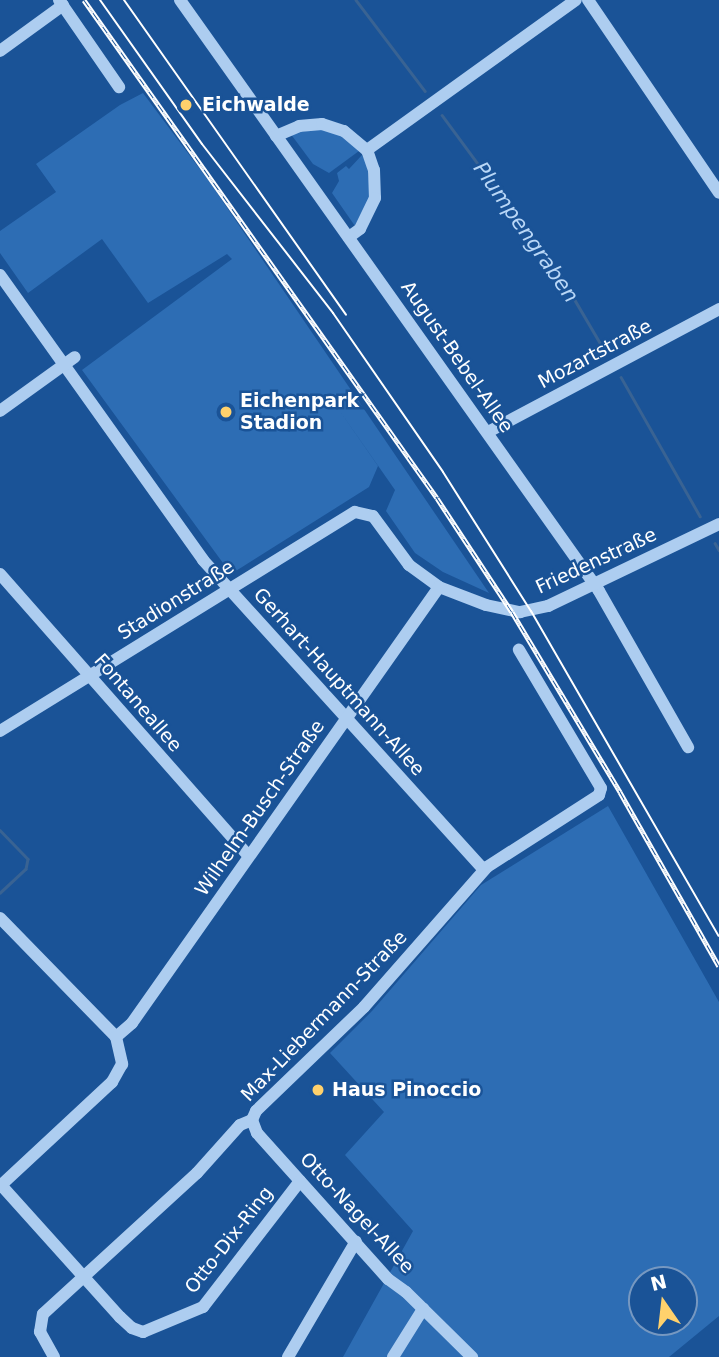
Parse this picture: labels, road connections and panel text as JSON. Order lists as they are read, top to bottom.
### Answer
{
  "streets": {
    "street": [
      "Mozartstraße",
      "August-Bebel-Allee",
      "Friedenstraße",
      "Stadionstraße",
      "Gerhart-Hauptmann-Allee",
      "Fontaneallee",
      "Wilhelm-Busch-Straße",
      "Max-Liebermann-Straße",
      "Otto-Nagel-Allee",
      "Otto-Dix-Ring"
    ]
  },
  "crossings": [
    ["Mozartstraße", "August-Bebel-Allee"],
    ["August-Bebel-Allee", "Friedenstraße"],
    ["Friedenstraße", "Stadionstraße"],
    ["Friedenstraße", "Wilhelm-Busch-Straße"],
    ["Stadionstraße", "Gerhart-Hauptmann-Allee"],
    ["Stadionstraße", "Fontaneallee"],
    ["Gerhart-Hauptmann-Allee", "Wilhelm-Busch-Straße"],
    ["Gerhart-Hauptmann-Allee", "Max-Liebermann-Straße"],
    ["Fontaneallee", "Wilhelm-Busch-Straße"],
    ["Max-Liebermann-Straße", "Otto-Nagel-Allee"],
    ["Max-Liebermann-Straße", "Otto-Dix-Ring"],
    ["Otto-Nagel-Allee", "Otto-Dix-Ring"]
  ],
  "water": ["Plumpengraben"],
  "places": ["Eichwalde", "Eichenpark Stadion", "Haus Pinoccio"],
  "north": "top"
}
